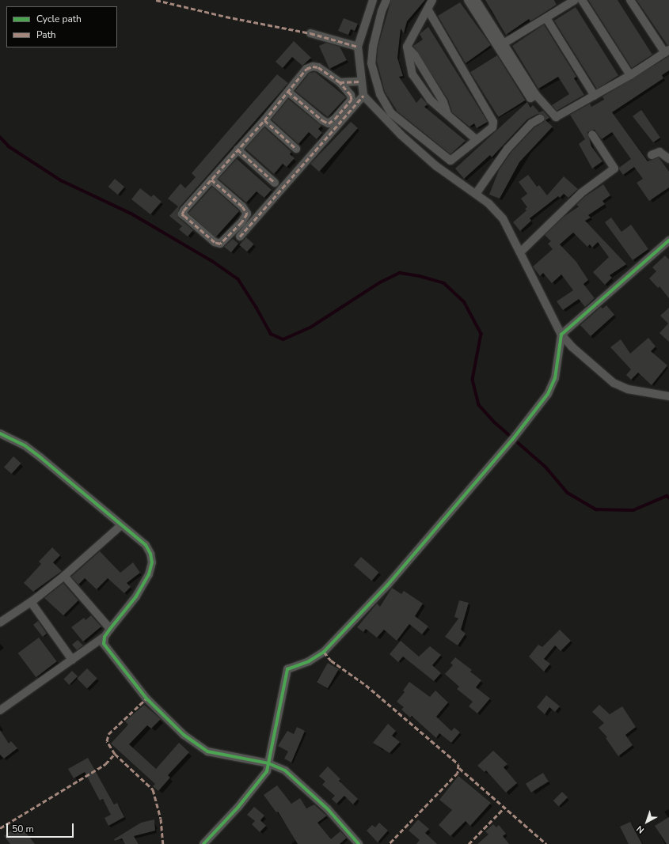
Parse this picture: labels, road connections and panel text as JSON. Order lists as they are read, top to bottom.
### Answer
{
  "legend": ["Cycle path", "Path"],
  "scale_bar": "50 m",
  "north": "bottom left"
}
